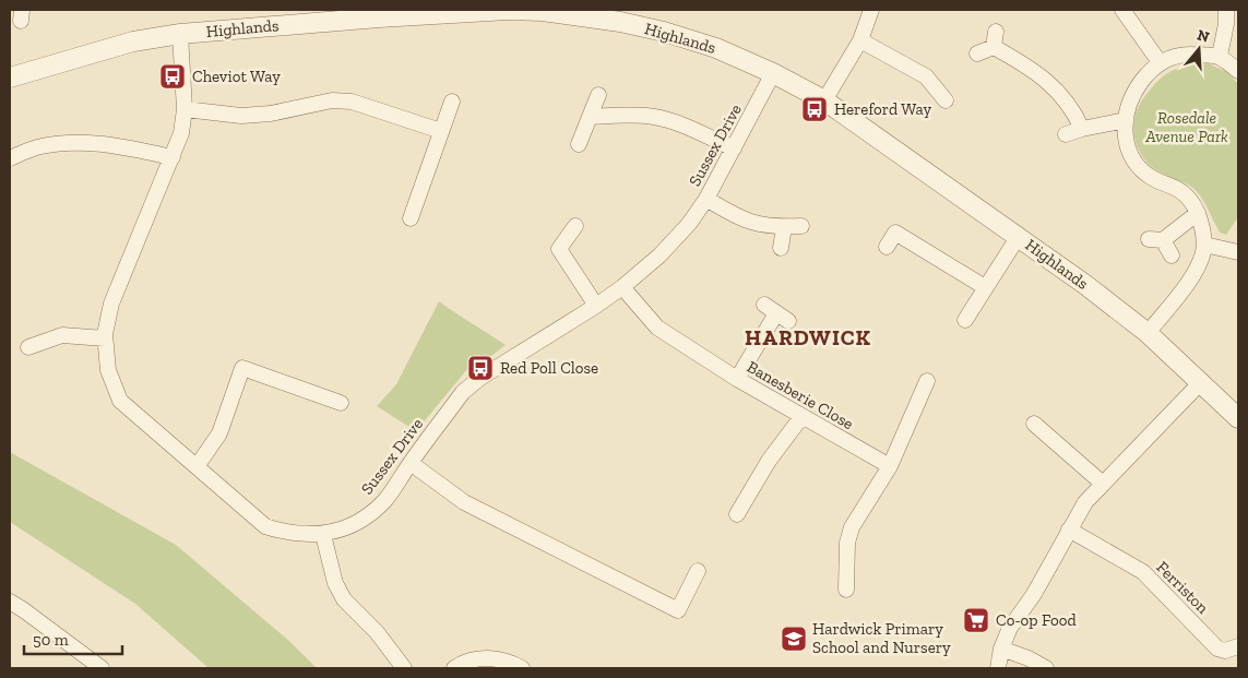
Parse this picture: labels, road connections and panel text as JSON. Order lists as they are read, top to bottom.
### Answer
{
  "streets": {
    "street": [
      "Highlands",
      "Sussex Drive",
      "Banesberie Close",
      "Ferriston"
    ]
  },
  "crossings": [
    ["Highlands", "Sussex Drive"],
    ["Sussex Drive", "Banesberie Close"]
  ],
  "districts": ["HARDWICK"],
  "parks": ["Rosedale Avenue Park"],
  "places": {
    "bus stop": ["Cheviot Way", "Hereford Way", "Red Poll Close"],
    "supermarket": ["Co-op Food"],
    "school or university": ["Hardwick Primary School and Nursery"]
  },
  "scale_bar": "50 m",
  "north": "top"
}
